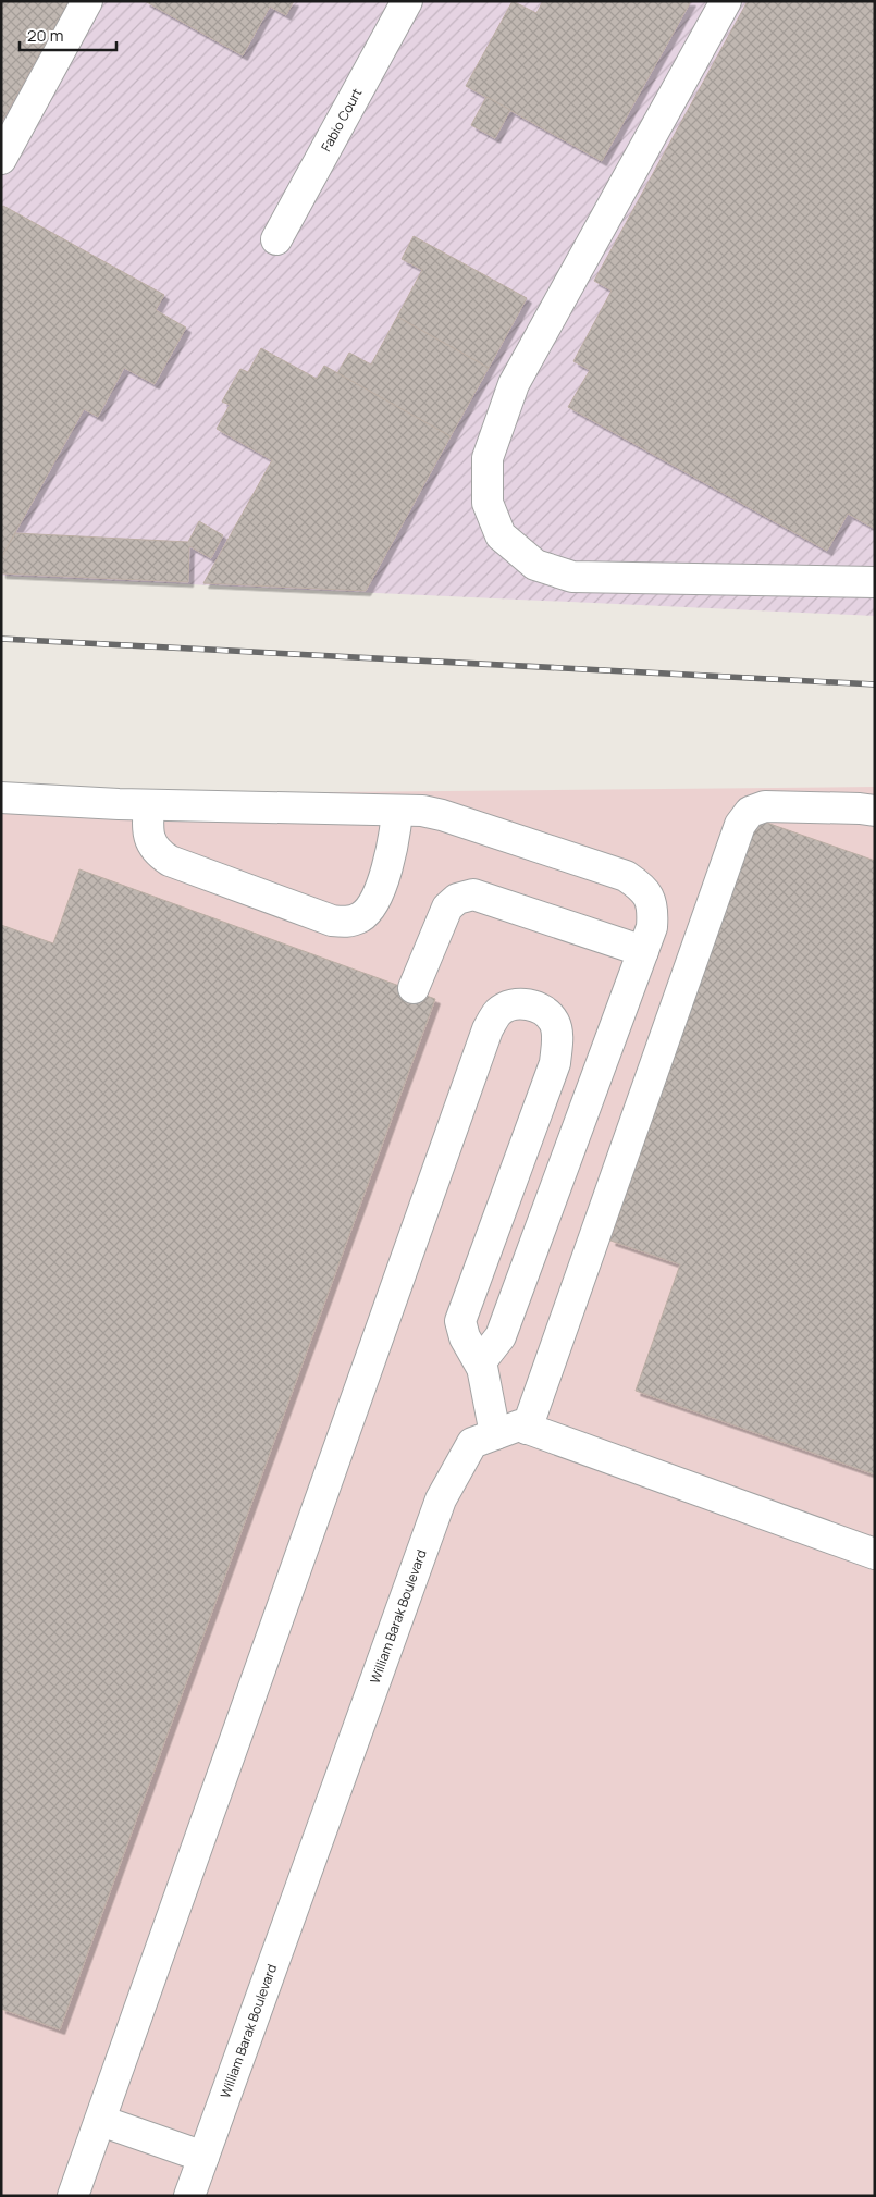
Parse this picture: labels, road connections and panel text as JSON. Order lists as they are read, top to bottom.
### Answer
{
  "streets": {
    "street": ["Fabio Court", "William Barak Boulevard"]
  },
  "scale_bar": "20 m"
}
